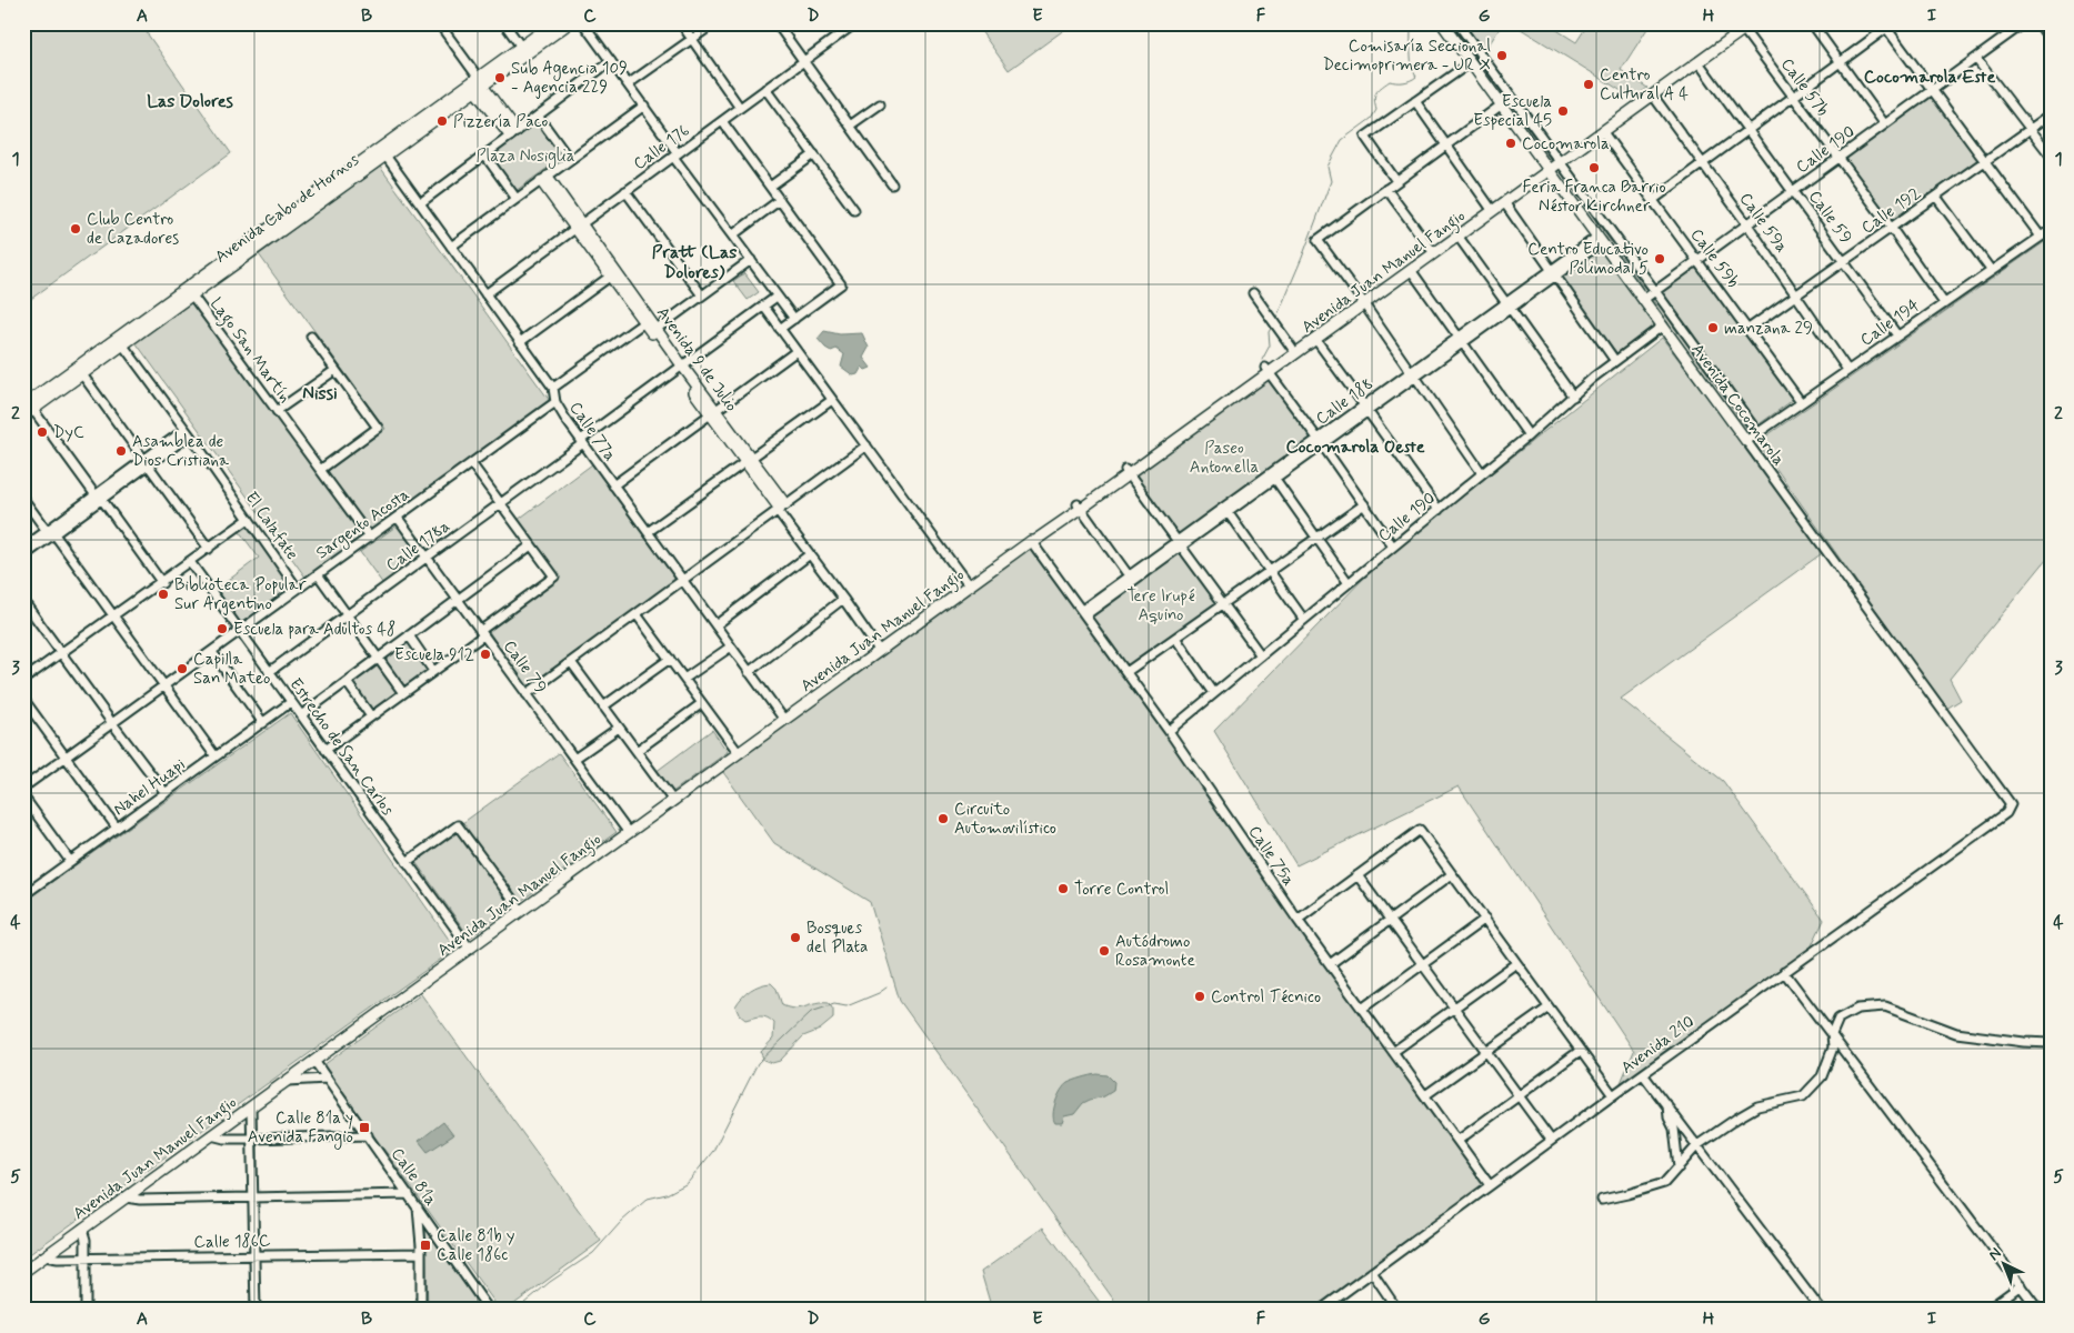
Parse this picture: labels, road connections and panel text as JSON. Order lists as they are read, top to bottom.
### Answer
{
  "streets": {
    "main road": [
      "Avenida Cabo de Hornos",
      "Avenida Juan Manuel Fangio",
      "Avenida 9 de Julio",
      "Avenida Cocomarola"
    ],
    "street": [
      "Calle 57b",
      "Calle 176",
      "Calle 190",
      "Calle 192",
      "Calle 59",
      "Calle 59a",
      "Calle 59b",
      "Calle 194",
      "Lago San Martín",
      "Calle 188",
      "Calle 77a",
      "Sargento Acosta",
      "El Calafate",
      "Calle 178a",
      "Calle 79",
      "Estrecho de San Carlos",
      "Nahel Huapi",
      "Calle 75a",
      "Avenida 210",
      "Calle 81a",
      "Calle 186C"
    ]
  },
  "crossings": [
    ["Calle 57b", "Calle 190"],
    ["Calle 57b", "Calle 192"],
    ["Calle 57b", "Avenida Juan Manuel Fangio"],
    ["Calle 57b", "Calle 194"],
    ["Calle 176", "Avenida 9 de Julio"],
    ["Calle 176", "Calle 77a"],
    ["Calle 190", "Calle 59"],
    ["Calle 190", "Calle 59a"],
    ["Calle 190", "Calle 59b"],
    ["Calle 190", "Avenida Cocomarola"],
    ["Calle 190", "Calle 75a"],
    ["Avenida Cabo de Hornos", "Lago San Martín"],
    ["Avenida Cabo de Hornos", "Calle 77a"],
    ["Avenida Cabo de Hornos", "El Calafate"],
    ["Calle 192", "Calle 59"],
    ["Calle 192", "Calle 59a"],
    ["Calle 192", "Calle 59b"],
    ["Calle 59", "Avenida Juan Manuel Fangio"],
    ["Calle 59", "Calle 194"],
    ["Calle 59a", "Avenida Juan Manuel Fangio"],
    ["Calle 59a", "Calle 194"],
    ["Calle 59b", "Avenida Juan Manuel Fangio"],
    ["Calle 59b", "Calle 194"],
    ["Avenida Juan Manuel Fangio", "Avenida Cocomarola"],
    ["Avenida Juan Manuel Fangio", "Calle 77a"],
    ["Avenida Juan Manuel Fangio", "Calle 79"],
    ["Avenida Juan Manuel Fangio", "Estrecho de San Carlos"],
    ["Avenida Juan Manuel Fangio", "Calle 75a"],
    ["Avenida Juan Manuel Fangio", "Calle 81a"],
    ["Avenida Juan Manuel Fangio", "Calle 186C"],
    ["Calle 194", "Avenida Cocomarola"],
    ["Lago San Martín", "Sargento Acosta"],
    ["Avenida 9 de Julio", "Calle 178a"],
    ["Calle 188", "Avenida Cocomarola"],
    ["Calle 188", "Calle 75a"],
    ["Avenida Cocomarola", "Avenida 210"],
    ["Calle 77a", "Sargento Acosta"],
    ["Calle 77a", "Calle 178a"],
    ["Sargento Acosta", "El Calafate"],
    ["Sargento Acosta", "Calle 79"],
    ["Sargento Acosta", "Estrecho de San Carlos"],
    ["Calle 178a", "Calle 79"],
    ["Calle 178a", "Estrecho de San Carlos"],
    ["Estrecho de San Carlos", "Nahel Huapi"],
    ["Calle 75a", "Avenida 210"]
  ],
  "districts": [
    "Cocomarola Este",
    "Las Dolores",
    "Pratt (Las Dolores)",
    "Nissi",
    "Cocomarola Oeste"
  ],
  "parks": ["Plaza Nosiglia", "Paseo Antonella", "Tere Irupé Aquino"],
  "places": {
    "other": [
      "Comisaría Seccional Decimoprimera - UR X",
      "Sub Agencia 109 - Agencia 229",
      "Centro Cultural A 4",
      "Escuela Especial 45",
      "Pizzería Paco",
      "Cocomarola",
      "Feria Franca Barrio Néstor Kirchner",
      "Club Centro de Cazadores",
      "Centro Educativo Polimodal 5",
      "manzana 29",
      "DyC",
      "Asamblea de Dios Cristiana",
      "Biblioteca Popular Sur Argentino",
      "Escuela para Adultos 48",
      "Escuela 912",
      "Capilla San Mateo",
      "Circuito Automovilístico",
      "Torre Control",
      "Bosques del Plata",
      "Autódromo Rosamonte",
      "Control Técnico"
    ],
    "transit": ["Calle 81a y Avenida Fangio", "Calle 81b y Calle 186c"]
  },
  "north": "top left",
  "grid": {
    "columns": [
      "A",
      "B",
      "C",
      "D",
      "E",
      "F",
      "G",
      "H",
      "I"
    ],
    "rows": [
      "1",
      "2",
      "3",
      "4",
      "5"
    ]
  }
}
